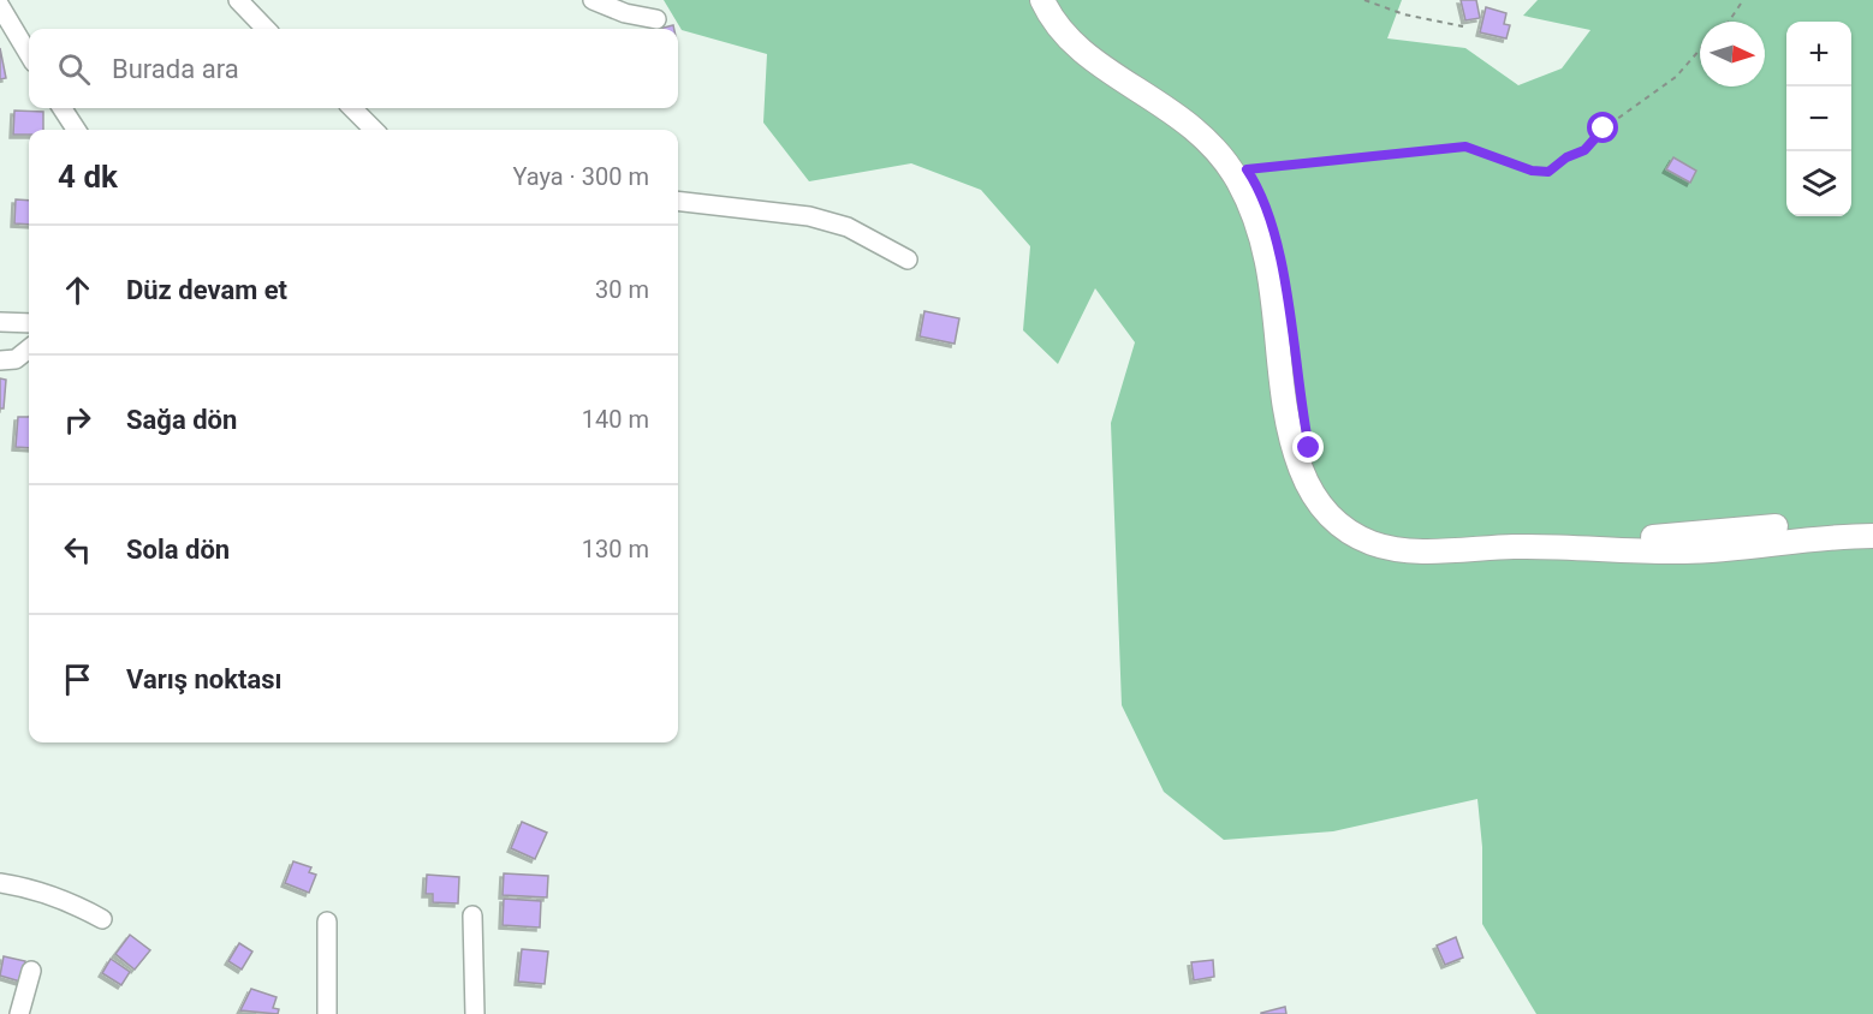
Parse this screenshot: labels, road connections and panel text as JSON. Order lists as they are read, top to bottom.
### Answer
{
  "north": "right",
  "page": {
    "map_buttons": ["+", "−"],
    "search": "Burada ara",
    "heading": ["4 dk", "Yaya · 300 m"],
    "list": [
      ["Düz devam et", "30 m"],
      ["Sağa dön", "140 m"],
      ["Sola dön", "130 m"],
      "Varış noktası"
    ]
  }
}
